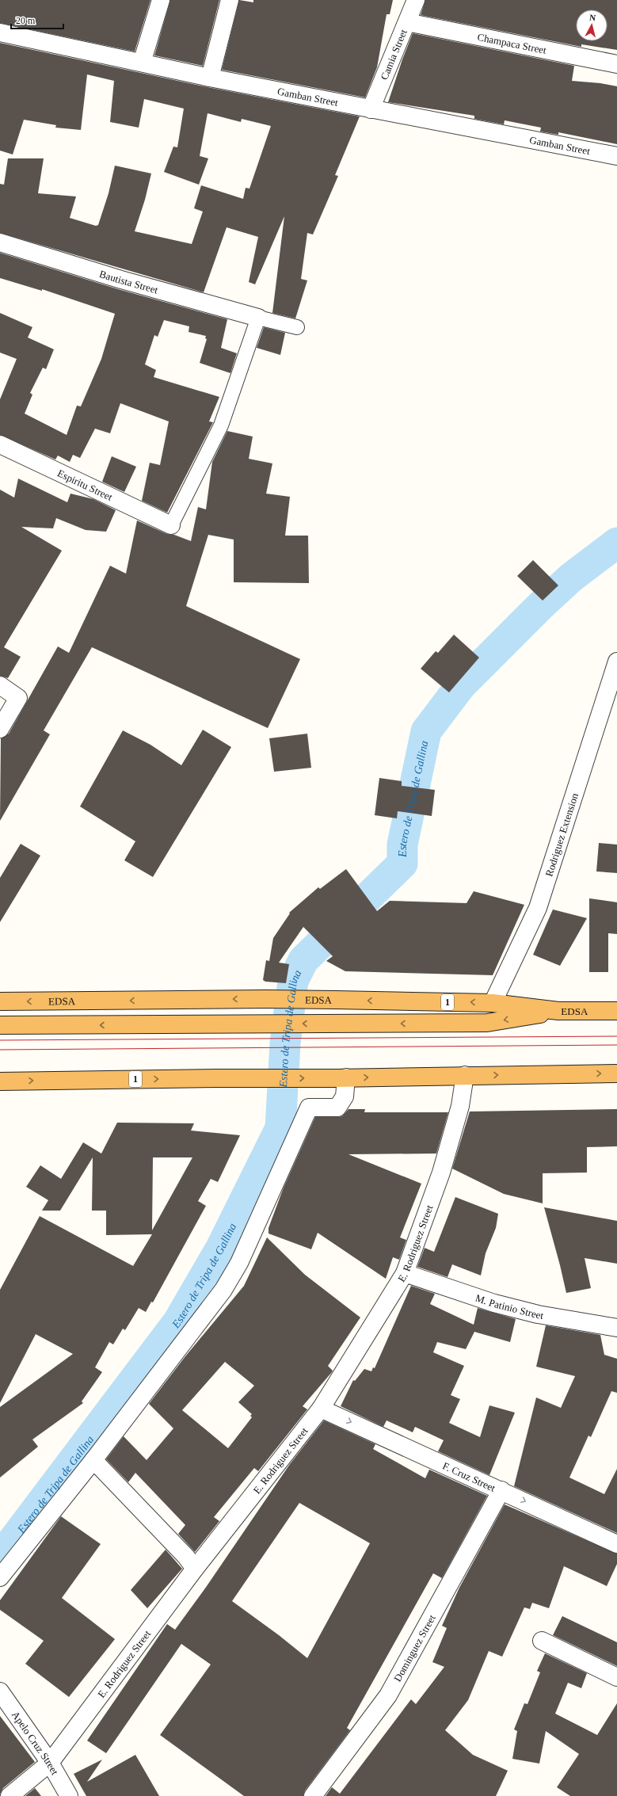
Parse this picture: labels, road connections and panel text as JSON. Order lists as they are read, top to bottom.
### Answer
{
  "streets": {
    "highway": ["EDSA", "1"],
    "street": [
      "Champaca Street",
      "Camia Street",
      "Gamban Street",
      "Bautista Street",
      "Espiritu Street",
      "Rodriguez Extension",
      "E. Rodriguez Street",
      "M. Patinio Street",
      "F. Cruz Street",
      "Dominguez Street",
      "Apelo Cruz Street"
    ]
  },
  "crossings": [
    ["Champaca Street", "Camia Street"],
    ["Camia Street", "Gamban Street"],
    ["Rodriguez Extension", "EDSA"],
    ["1", "E. Rodriguez Street"],
    ["E. Rodriguez Street", "M. Patinio Street"],
    ["E. Rodriguez Street", "F. Cruz Street"],
    ["E. Rodriguez Street", "Apelo Cruz Street"],
    ["F. Cruz Street", "Dominguez Street"]
  ],
  "one_way": ["F. Cruz Street"],
  "water": ["Estero de Tripa de Gallina"],
  "scale_bar": "20 m",
  "north": "top"
}
